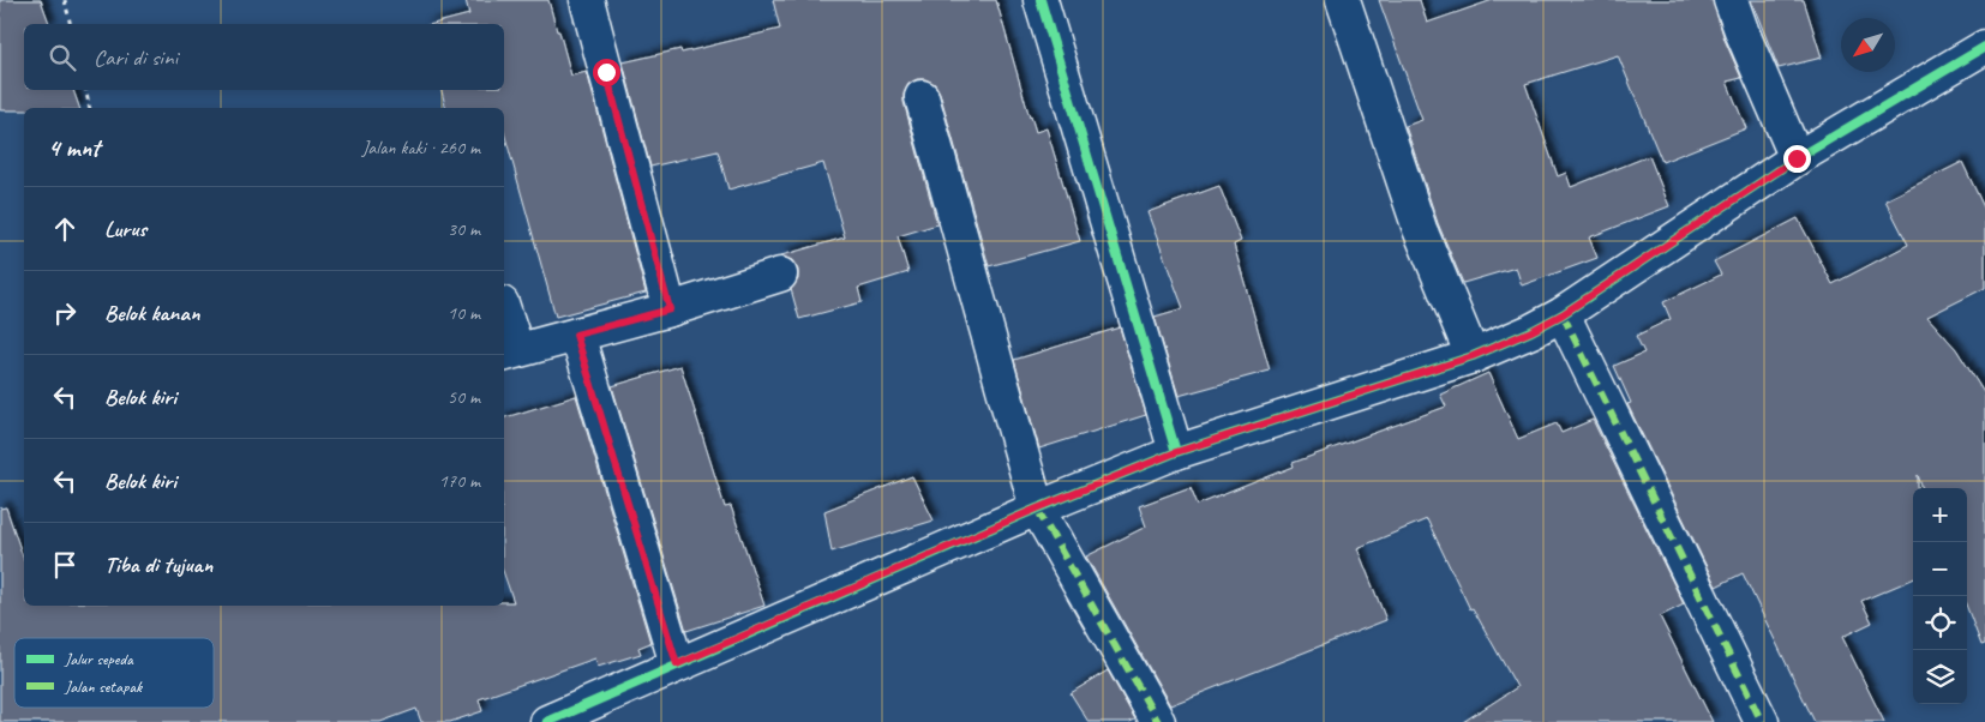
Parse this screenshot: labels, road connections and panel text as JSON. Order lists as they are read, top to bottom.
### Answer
{
  "legend": ["Jalur sepeda", "Jalan setapak"],
  "north": "bottom left",
  "page": {
    "search": "Cari di sini",
    "heading": ["4 mnt", "Jalan kaki · 260 m"],
    "list": [
      ["Lurus", "30 m"],
      ["Belok kanan", "10 m"],
      ["Belok kiri", "50 m"],
      ["Belok kiri", "170 m"],
      "Tiba di tujuan"
    ],
    "map_buttons": ["+", "−"]
  }
}
